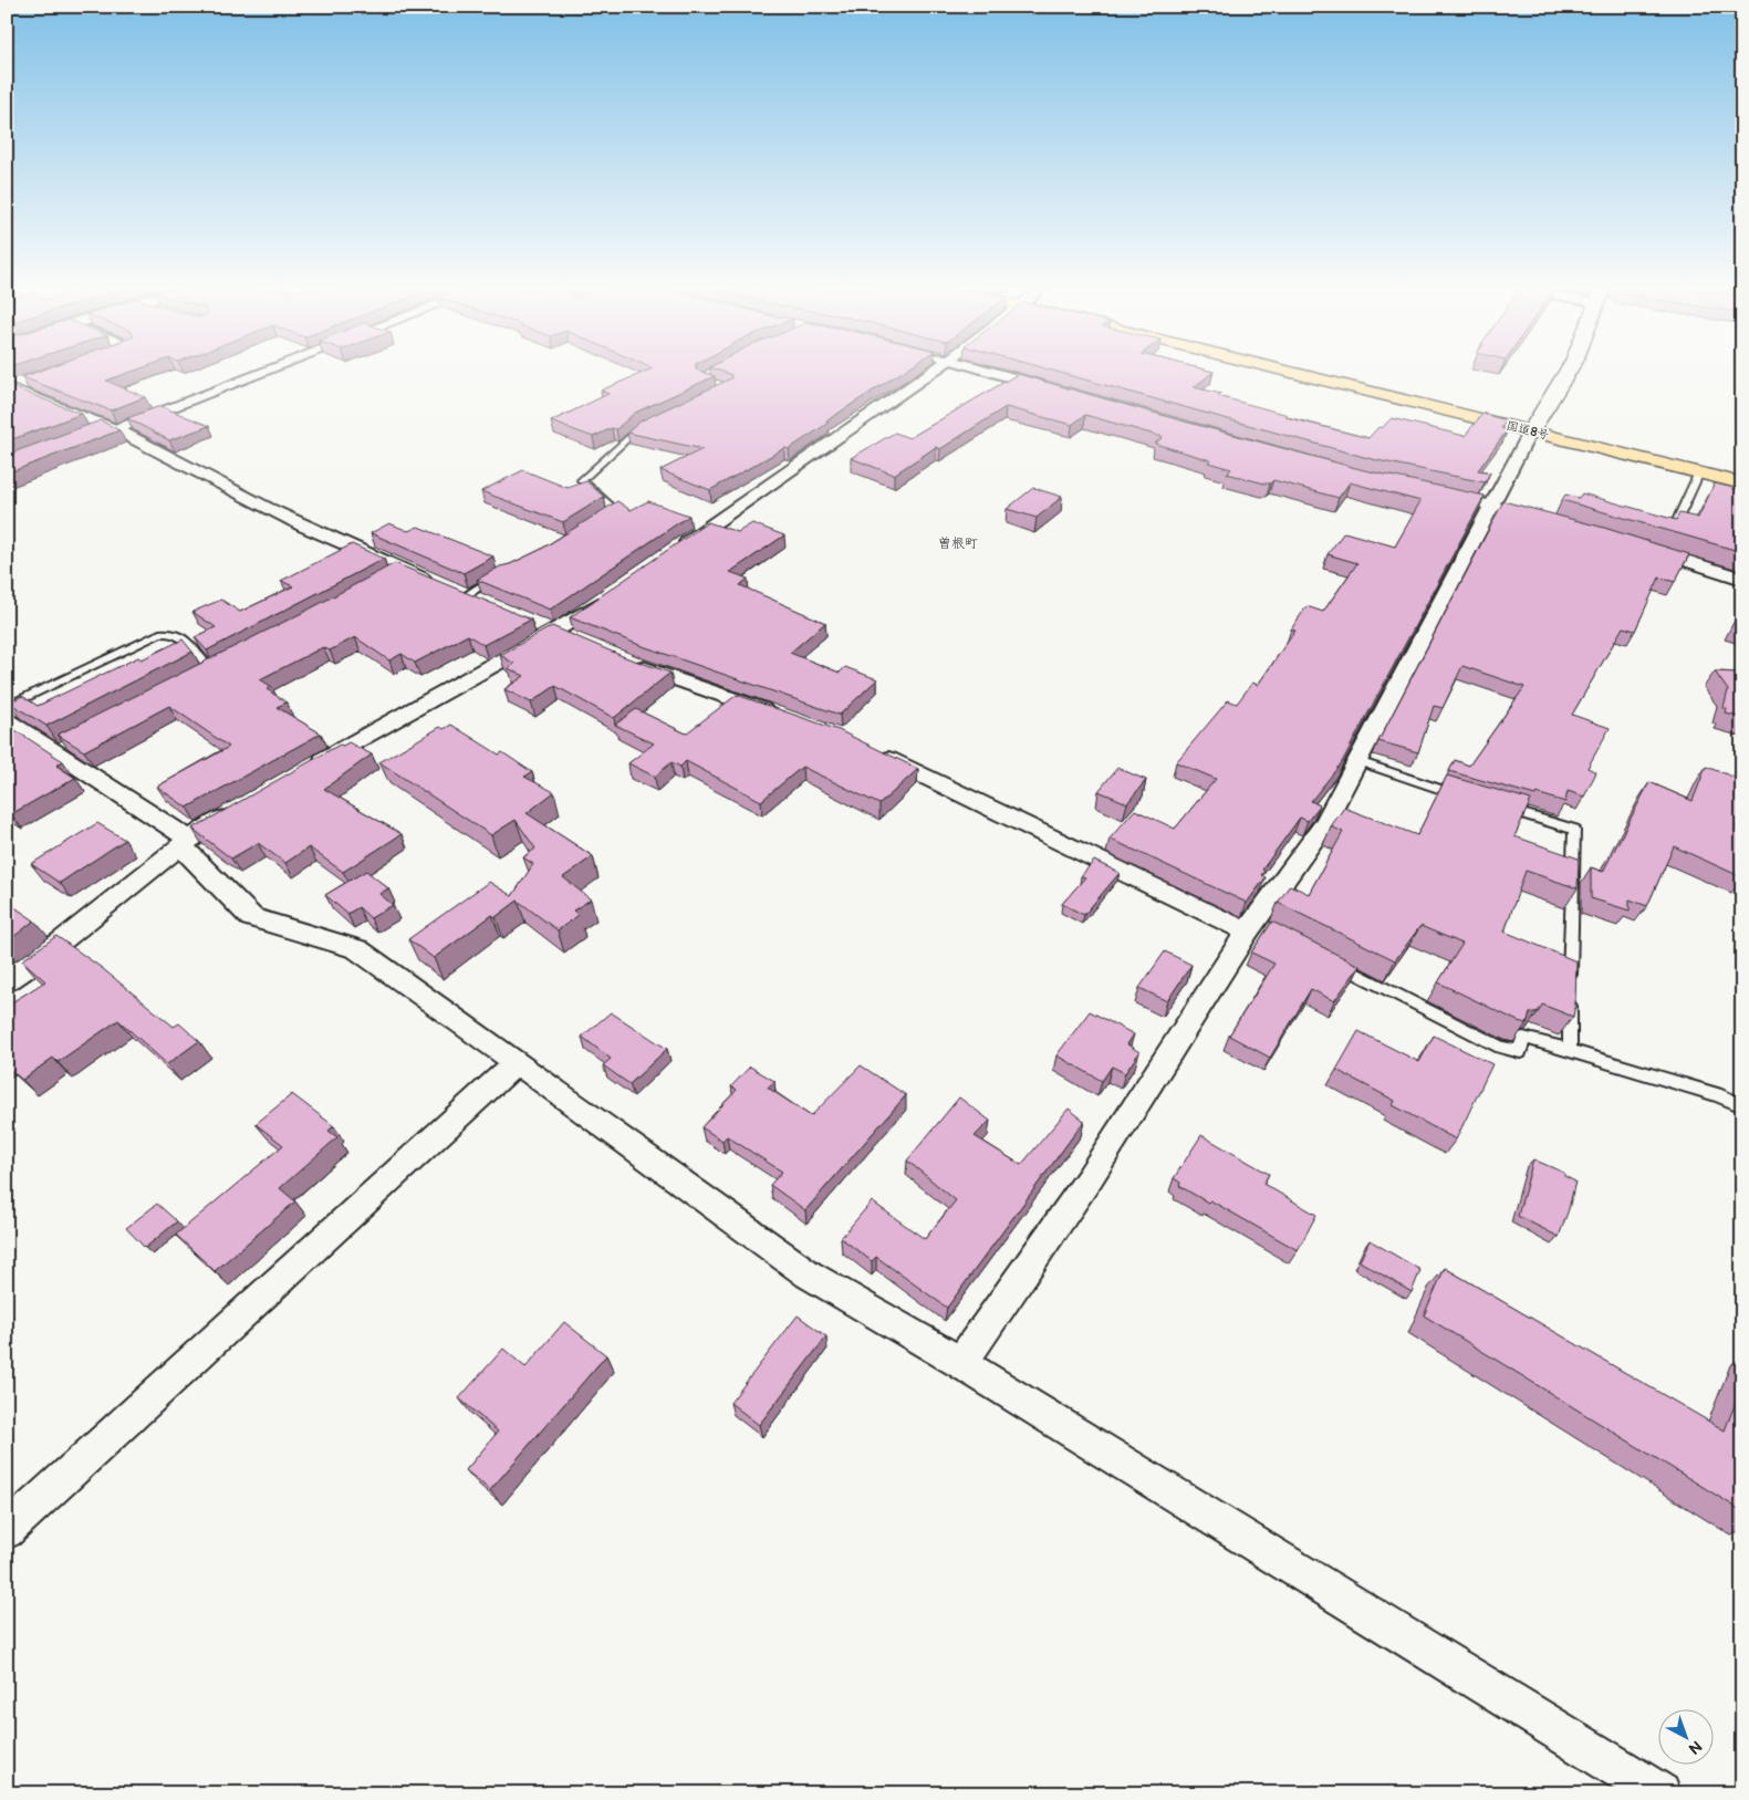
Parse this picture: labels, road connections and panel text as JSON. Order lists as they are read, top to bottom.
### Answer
{
  "streets": {
    "highway": ["国道8号"]
  },
  "districts": ["曽根町"],
  "north": "bottom right"
}
